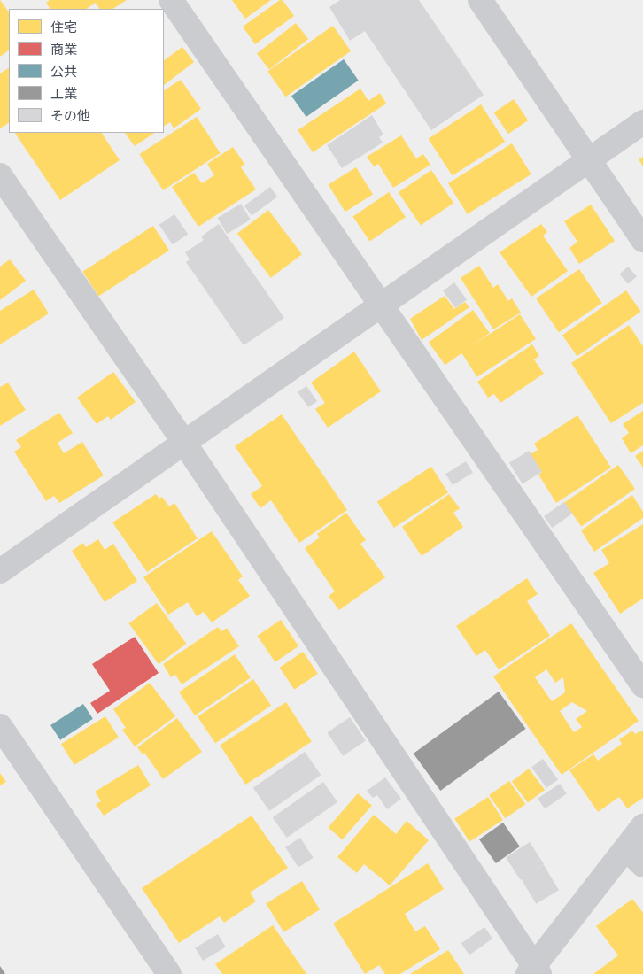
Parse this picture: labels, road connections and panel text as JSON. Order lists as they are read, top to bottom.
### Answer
{
  "legend": [
    "住宅",
    "商業",
    "公共",
    "工業",
    "その他"
  ]
}
